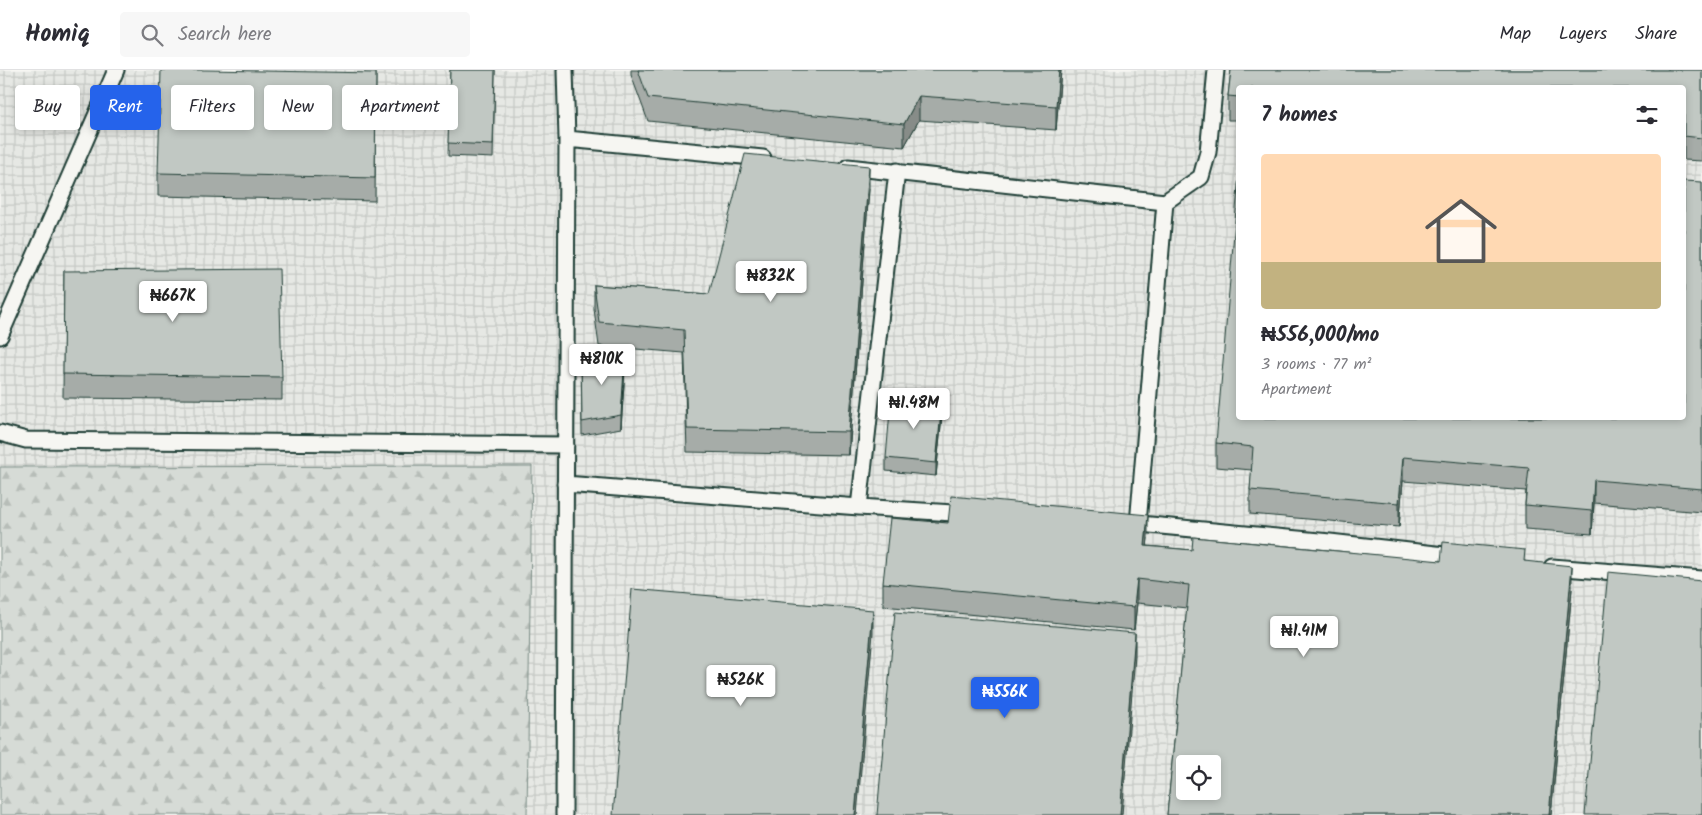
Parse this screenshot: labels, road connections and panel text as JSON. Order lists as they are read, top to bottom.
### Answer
{
  "page": {
    "header": "Homiq",
    "search": "Search here",
    "nav": ["Map", "Layers", "Share"],
    "chip": [
      "Buy",
      "Rent",
      "Filters",
      "New",
      "Apartment"
    ],
    "heading": "7 homes",
    "list": [
      {
        "name": "₦556,000/mo",
        "note": "3 rooms · 77 m² · Apartment"
      }
    ],
    "price": [
      "₦832K",
      "₦667K",
      "₦810K",
      "₦1.48M",
      "₦1.41M",
      "₦526K",
      "₦556K"
    ]
  }
}
